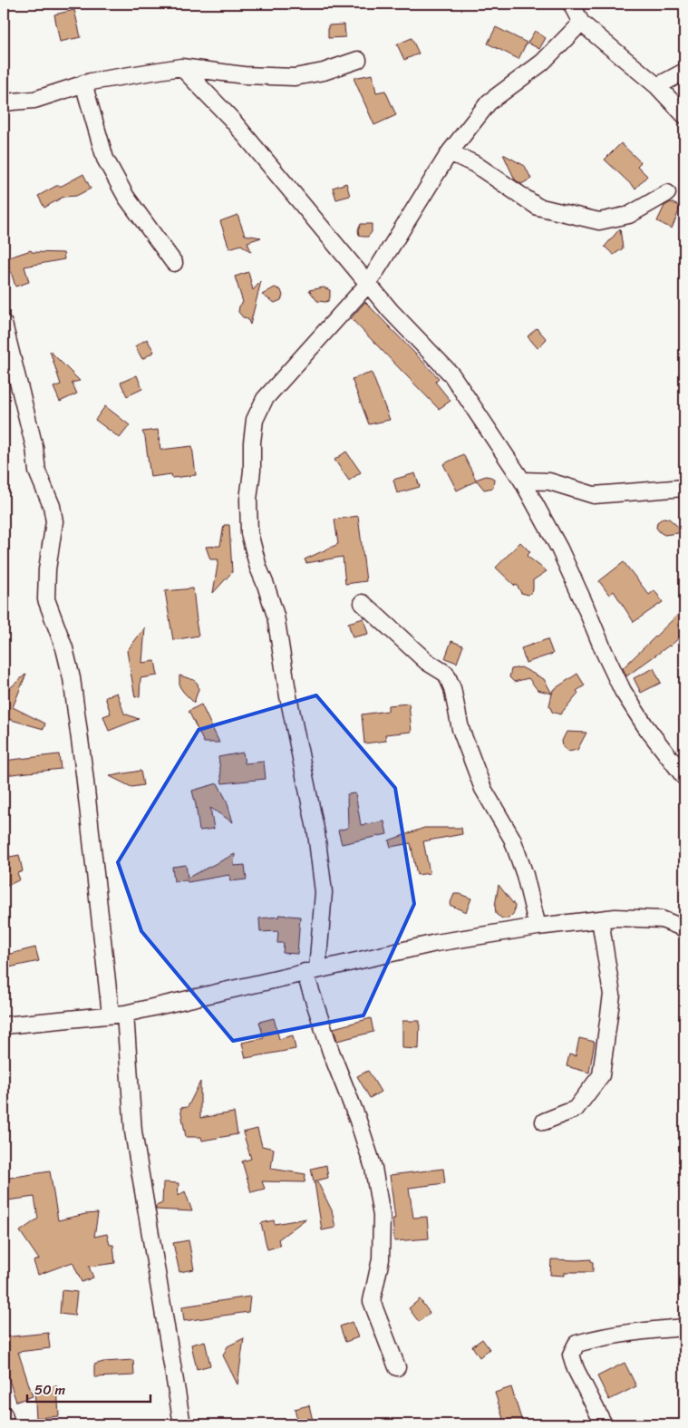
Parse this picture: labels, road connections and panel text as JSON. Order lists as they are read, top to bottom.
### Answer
{
  "scale_bar": "50 m"
}
